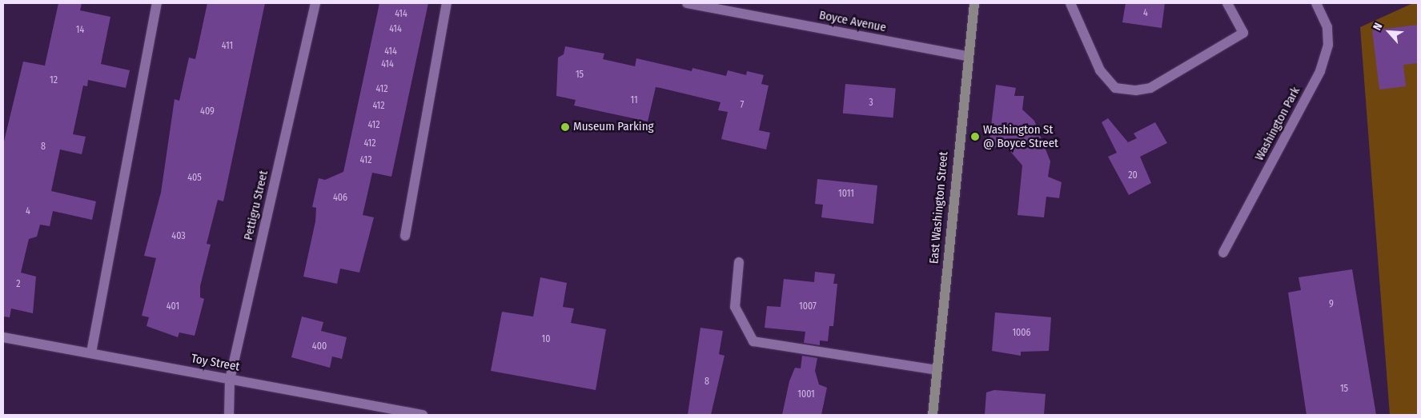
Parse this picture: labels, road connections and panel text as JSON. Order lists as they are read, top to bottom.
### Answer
{
  "streets": {
    "street": [
      "Boyce Avenue",
      "Washington Park",
      "Pettigru Street",
      "East Washington Street",
      "Toy Street"
    ]
  },
  "crossings": [
    ["Boyce Avenue", "East Washington Street"],
    ["Pettigru Street", "Toy Street"]
  ],
  "places": ["Museum Parking", "Washington St @ Boyce Street"],
  "house_numbers": [
    "4",
    "414",
    "414",
    "14",
    "411",
    "414",
    "414",
    "15",
    "12",
    "412",
    "11",
    "3",
    "7",
    "412",
    "409",
    "412",
    "412",
    "8",
    "412",
    "20",
    "405",
    "1011",
    "406",
    "4",
    "403",
    "2",
    "9",
    "401",
    "1007",
    "1006",
    "10",
    "400",
    "8",
    "15",
    "1001"
  ],
  "north": "top left"
}
